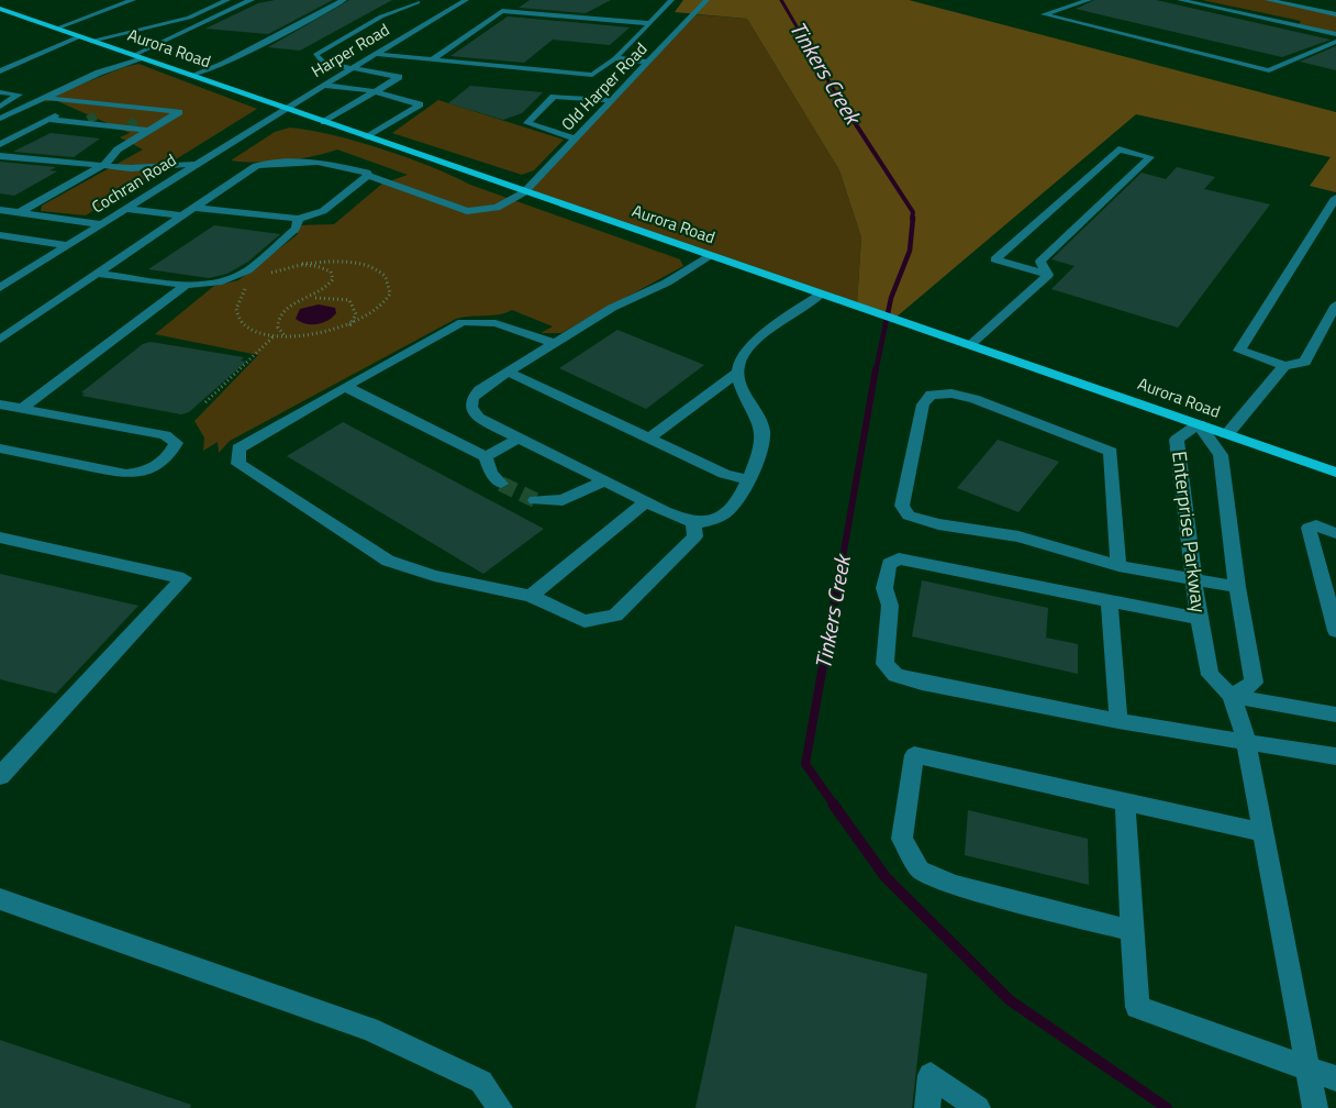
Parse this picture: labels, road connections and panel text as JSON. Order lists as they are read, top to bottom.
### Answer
{
  "streets": {
    "main road": ["Aurora Road"],
    "street": [
      "Harper Road",
      "Old Harper Road",
      "Cochran Road",
      "Enterprise Parkway"
    ]
  },
  "crossings": [
    ["Aurora Road", "Harper Road"],
    ["Aurora Road", "Old Harper Road"],
    ["Aurora Road", "Cochran Road"],
    ["Aurora Road", "Enterprise Parkway"],
    ["Harper Road", "Cochran Road"]
  ],
  "water": ["Tinkers Creek"]
}
